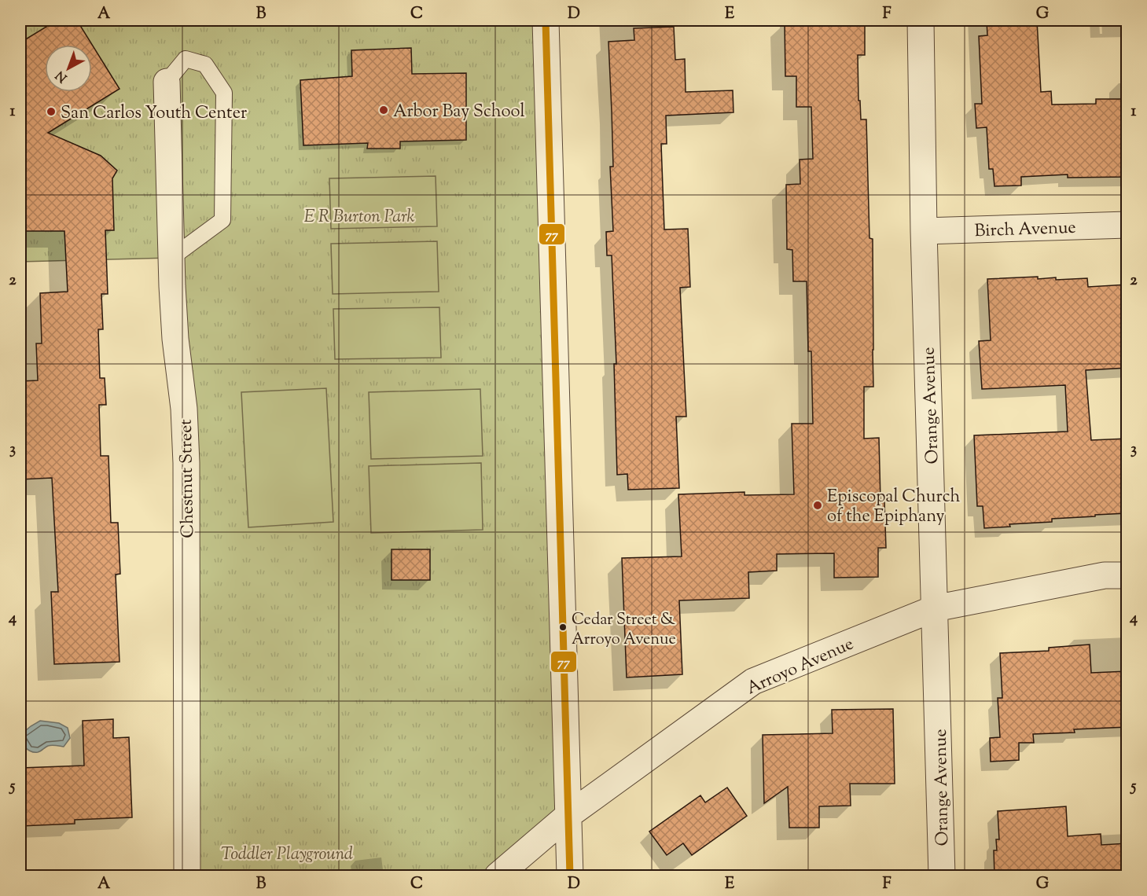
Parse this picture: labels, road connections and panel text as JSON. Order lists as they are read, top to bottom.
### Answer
{
  "streets": {
    "street": [
      "Birch Avenue",
      "Orange Avenue",
      "Chestnut Street",
      "Arroyo Avenue"
    ]
  },
  "crossings": [
    ["Birch Avenue", "Orange Avenue"],
    ["Orange Avenue", "Arroyo Avenue"]
  ],
  "parks": ["E R Burton Park", "Toddler Playground"],
  "places": [
    "Arbor Bay School",
    "San Carlos Youth Center",
    "Episcopal Church of the Epiphany",
    "Cedar Street & Arroyo Avenue"
  ],
  "lines": ["transit line 77"],
  "north": "bottom left",
  "grid": {
    "columns": [
      "A",
      "B",
      "C",
      "D",
      "E",
      "F",
      "G"
    ],
    "rows": [
      "1",
      "2",
      "3",
      "4",
      "5"
    ]
  }
}
